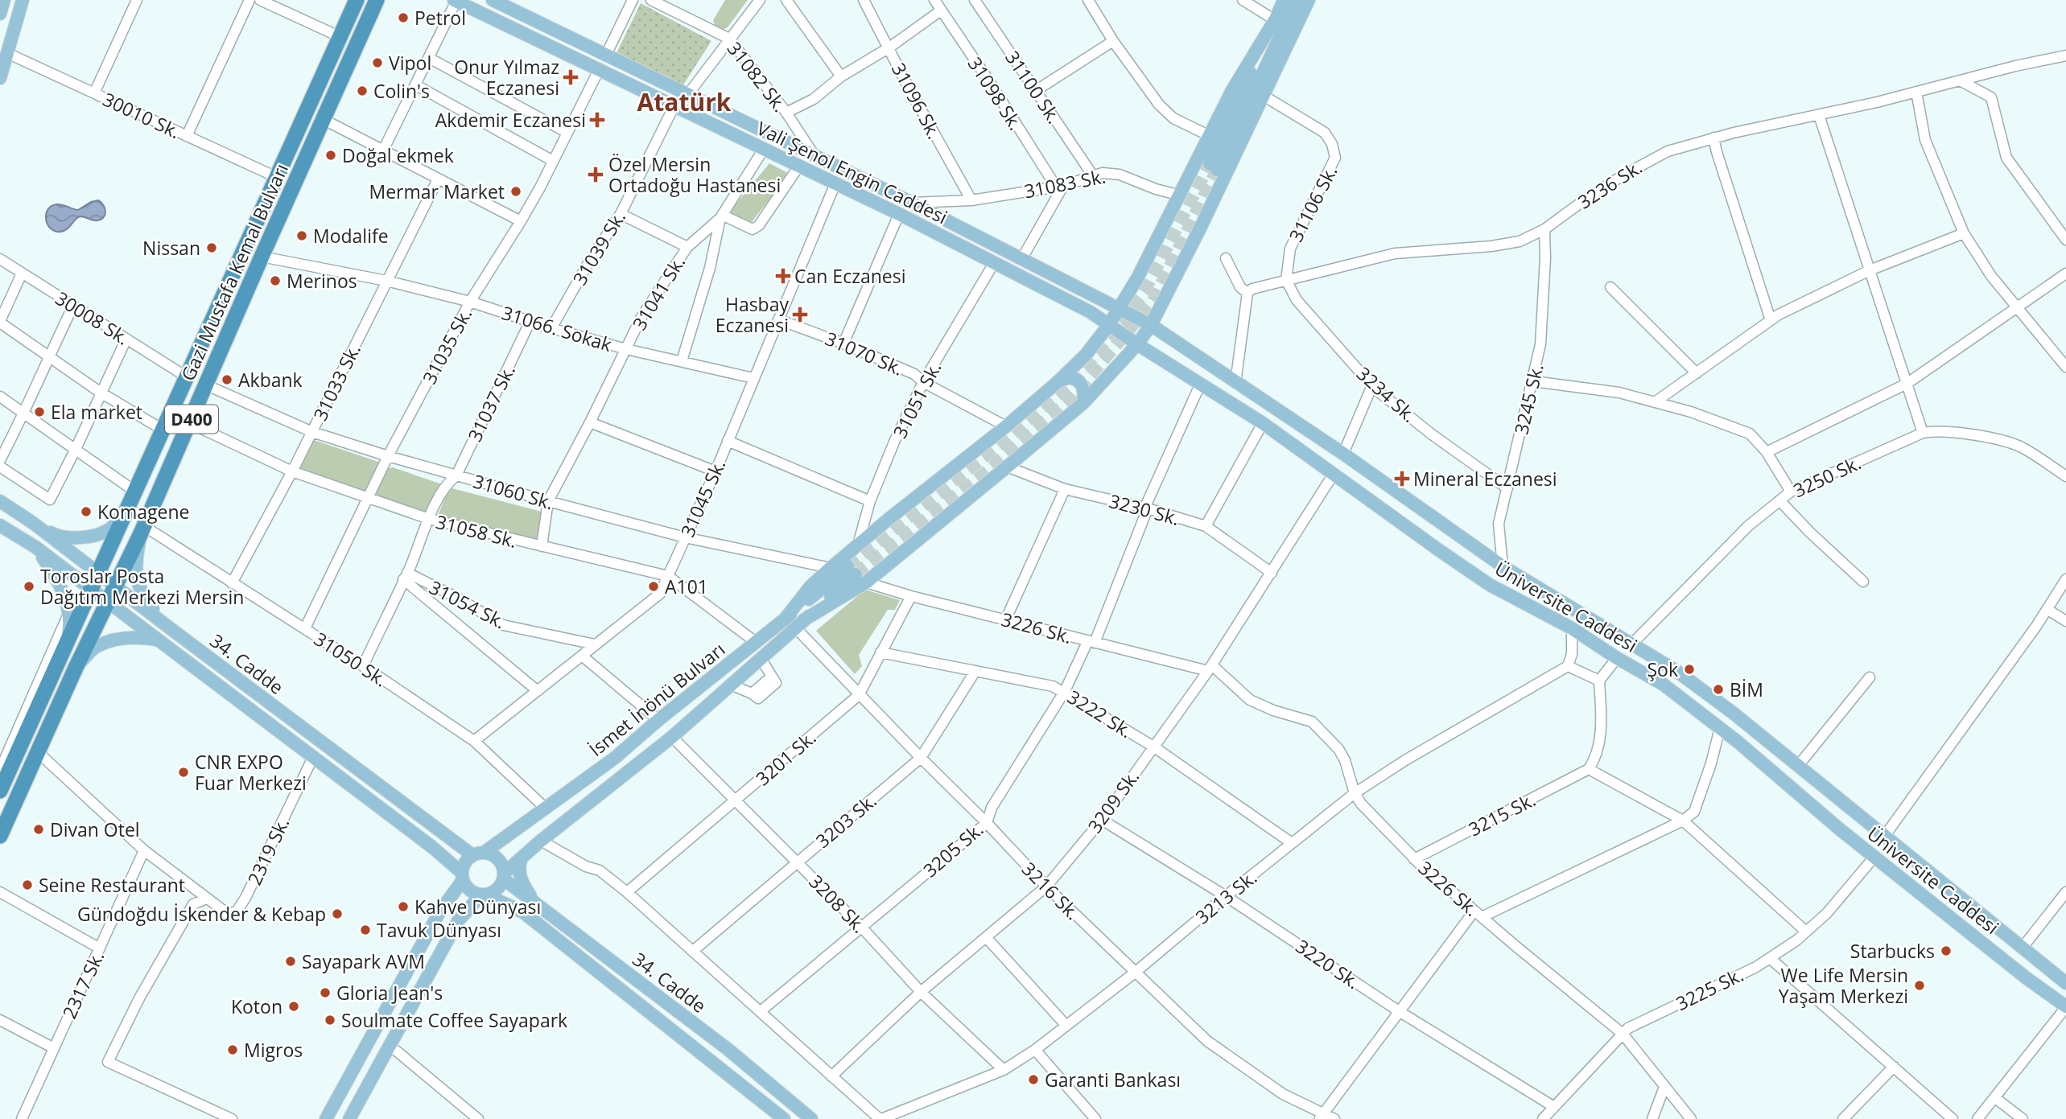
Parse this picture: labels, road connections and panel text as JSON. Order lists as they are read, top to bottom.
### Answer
{
  "streets": {
    "highway": ["Gazi Mustafa Kemal Bulvarı", "D400"],
    "main road": [
      "Vali Şenol Engin Caddesi",
      "Üniversite Caddesi",
      "34. Cadde",
      "İsmet İnönü Bulvarı"
    ],
    "street": [
      "31082 Sk.",
      "31100 Sk.",
      "31098 Sk.",
      "31096 Sk.",
      "30010 Sk.",
      "31083 Sk.",
      "3236 Sk.",
      "31106 Sk.",
      "31039 Sk.",
      "31041 Sk.",
      "30008 Sk.",
      "31066. Sokak",
      "31035 Sk.",
      "31070 Sk.",
      "31033 Sk.",
      "3234 Sk.",
      "3245 Sk.",
      "31051 Sk.",
      "31037 Sk.",
      "3250 Sk.",
      "31060 Sk.",
      "31045 Sk.",
      "3230 Sk.",
      "31058 Sk.",
      "31054 Sk.",
      "3226 Sk.",
      "31050 Sk.",
      "3222 Sk.",
      "3201 Sk.",
      "3209 Sk.",
      "3215 Sk.",
      "3203 Sk.",
      "3205 Sk.",
      "2319 Sk.",
      "3216 Sk.",
      "3213 Sk.",
      "3208 Sk.",
      "3220 Sk.",
      "2317 Sk.",
      "3225 Sk."
    ]
  },
  "crossings": [
    ["31082 Sk.", "Vali Şenol Engin Caddesi"],
    ["31100 Sk.", "31083 Sk."],
    ["31098 Sk.", "31083 Sk."],
    ["31096 Sk.", "31083 Sk."],
    ["30010 Sk.", "Gazi Mustafa Kemal Bulvarı"],
    ["Vali Şenol Engin Caddesi", "31083 Sk."],
    ["Vali Şenol Engin Caddesi", "31039 Sk."],
    ["Vali Şenol Engin Caddesi", "31041 Sk."],
    ["Vali Şenol Engin Caddesi", "31035 Sk."],
    ["Vali Şenol Engin Caddesi", "31051 Sk."],
    ["Vali Şenol Engin Caddesi", "31045 Sk."],
    ["Vali Şenol Engin Caddesi", "Üniversite Caddesi"],
    ["3236 Sk.", "31106 Sk."],
    ["3236 Sk.", "3234 Sk."],
    ["3236 Sk.", "3245 Sk."],
    ["31106 Sk.", "3234 Sk."],
    ["31039 Sk.", "31066. Sokak"],
    ["Gazi Mustafa Kemal Bulvarı", "30008 Sk."],
    ["Gazi Mustafa Kemal Bulvarı", "31066. Sokak"],
    ["Gazi Mustafa Kemal Bulvarı", "31060 Sk."],
    ["Gazi Mustafa Kemal Bulvarı", "31058 Sk."],
    ["Gazi Mustafa Kemal Bulvarı", "31050 Sk."],
    ["Gazi Mustafa Kemal Bulvarı", "34. Cadde"],
    ["31041 Sk.", "31066. Sokak"],
    ["31041 Sk.", "31060 Sk."],
    ["31041 Sk.", "31058 Sk."],
    ["31066. Sokak", "31035 Sk."],
    ["31066. Sokak", "31033 Sk."],
    ["31066. Sokak", "31037 Sk."],
    ["31066. Sokak", "31045 Sk."],
    ["31035 Sk.", "31060 Sk."],
    ["31035 Sk.", "31058 Sk."],
    ["31035 Sk.", "31050 Sk."],
    ["31070 Sk.", "31051 Sk."],
    ["31070 Sk.", "31045 Sk."],
    ["31033 Sk.", "31060 Sk."],
    ["31033 Sk.", "31058 Sk."],
    ["31033 Sk.", "31050 Sk."],
    ["3234 Sk.", "3245 Sk."],
    ["3245 Sk.", "Üniversite Caddesi"],
    ["31037 Sk.", "31060 Sk."],
    ["31037 Sk.", "31058 Sk."],
    ["31037 Sk.", "31054 Sk."],
    ["31037 Sk.", "31050 Sk."],
    ["3250 Sk.", "Üniversite Caddesi"],
    ["31060 Sk.", "31045 Sk."],
    ["31045 Sk.", "31058 Sk."],
    ["31045 Sk.", "31054 Sk."],
    ["31045 Sk.", "31050 Sk."],
    ["3230 Sk.", "3209 Sk."],
    ["3230 Sk.", "3205 Sk."],
    ["31058 Sk.", "İsmet İnönü Bulvarı"],
    ["Üniversite Caddesi", "3209 Sk."],
    ["Üniversite Caddesi", "3205 Sk."],
    ["Üniversite Caddesi", "3225 Sk."],
    ["3226 Sk.", "İsmet İnönü Bulvarı"],
    ["3226 Sk.", "3201 Sk."],
    ["3226 Sk.", "3209 Sk."],
    ["3226 Sk.", "3215 Sk."],
    ["3226 Sk.", "3205 Sk."],
    ["3226 Sk.", "3213 Sk."],
    ["3226 Sk.", "3225 Sk."],
    ["31050 Sk.", "İsmet İnönü Bulvarı"],
    ["34. Cadde", "İsmet İnönü Bulvarı"],
    ["34. Cadde", "2319 Sk."],
    ["İsmet İnönü Bulvarı", "3216 Sk."],
    ["İsmet İnönü Bulvarı", "3208 Sk."],
    ["3222 Sk.", "3201 Sk."],
    ["3222 Sk.", "3209 Sk."],
    ["3222 Sk.", "3203 Sk."],
    ["3222 Sk.", "3205 Sk."],
    ["3222 Sk.", "3213 Sk."],
    ["3201 Sk.", "3216 Sk."],
    ["3201 Sk.", "3208 Sk."],
    ["3209 Sk.", "3216 Sk."],
    ["3209 Sk.", "3208 Sk."],
    ["3209 Sk.", "3220 Sk."],
    ["3203 Sk.", "3216 Sk."],
    ["3203 Sk.", "3208 Sk."],
    ["3205 Sk.", "3216 Sk."],
    ["3205 Sk.", "3208 Sk."],
    ["3216 Sk.", "3213 Sk."],
    ["3213 Sk.", "3208 Sk."],
    ["3213 Sk.", "3220 Sk."],
    ["3220 Sk.", "3225 Sk."]
  ],
  "districts": ["Atatürk"],
  "places": {
    "other": [
      "Petrol",
      "Vipol",
      "Colin's",
      "Doğal ekmek",
      "Mermar Market",
      "Modalife",
      "Nissan",
      "Merinos",
      "Akbank",
      "Ela market",
      "Komagene",
      "Toroslar Posta Dağıtım Merkezi Mersin",
      "A101",
      "Şok",
      "BİM",
      "CNR EXPO Fuar Merkezi",
      "Divan Otel",
      "Seine Restaurant",
      "Kahve Dünyası",
      "Gündoğdu İskender & Kebap",
      "Tavuk Dünyası",
      "Starbucks",
      "Sayapark AVM",
      "We Life Mersin Yaşam Merkezi",
      "Gloria Jean's",
      "Koton",
      "Soulmate Coffee Sayapark",
      "Migros",
      "Garanti Bankası"
    ],
    "health": [
      "Onur Yılmaz Eczanesi",
      "Akdemir Eczanesi",
      "Özel Mersin Ortadoğu Hastanesi",
      "Can Eczanesi",
      "Hasbay Eczanesi",
      "Mineral Eczanesi"
    ]
  }
}
